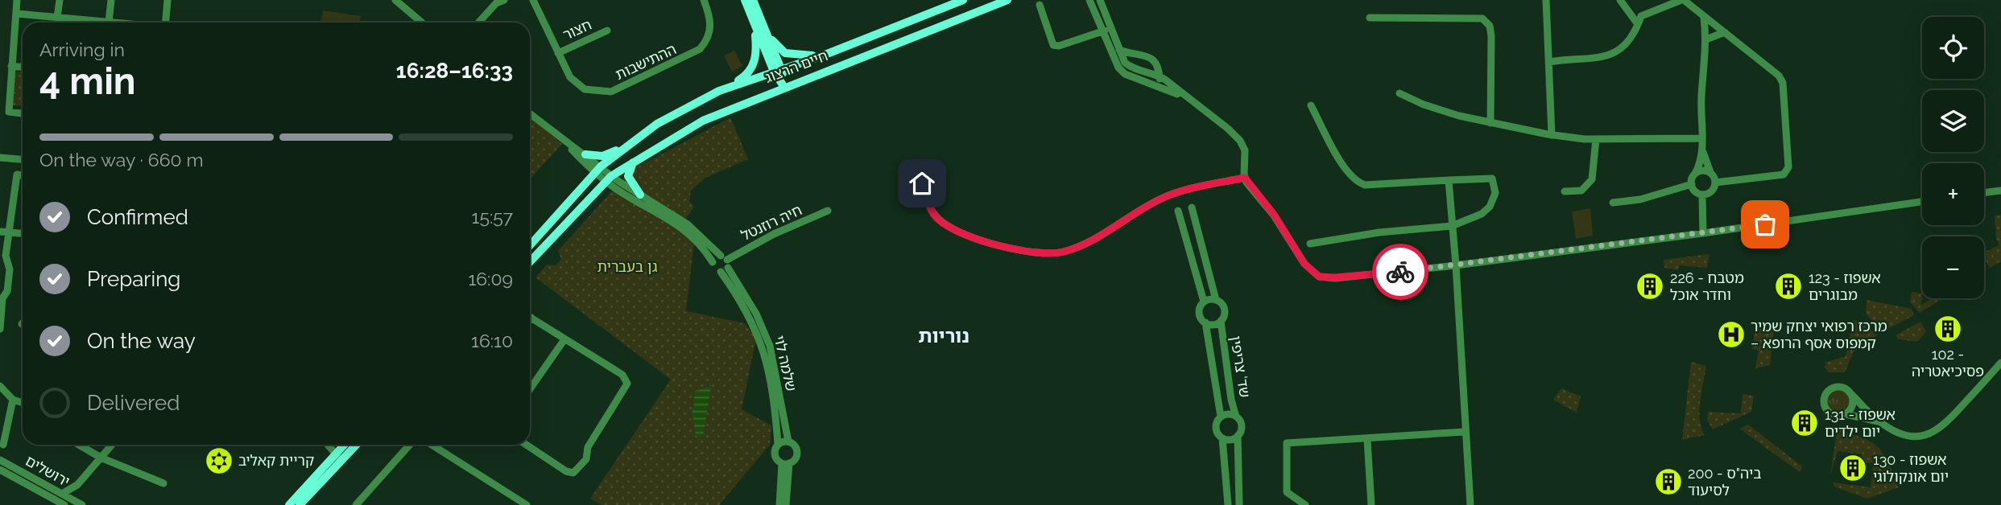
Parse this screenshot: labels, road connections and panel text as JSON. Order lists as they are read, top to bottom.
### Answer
{
  "streets": {
    "main road": ["חיים הרצוג"],
    "street": [
      "חצור",
      "ההתישבות",
      "חיה רוזנטל",
      "שלמה לוי",
      "שד' צריפין",
      "ירושלים"
    ]
  },
  "crossings": [
    ["חצור", "ההתישבות"],
    ["חיים הרצוג", "שלמה לוי"],
    ["חיה רוזנטל", "שלמה לוי"]
  ],
  "districts": ["נוריות"],
  "parks": ["גן בעברית"],
  "places": {
    "building": [
      "226 - מטבח וחדר אוכל",
      "123 - אשפוז מבוגרים",
      "102 - פסיכיאטריה",
      "131 - אשפוז יום ילדים",
      "130 - אשפוז יום אונקולוגי",
      "200 - ביה\"ס לסיעוד"
    ],
    "hospital": ["מרכז רפואי יצחק שמיר – קמפוס אסף הרופא"],
    "synagogue": ["קריית קאליב"]
  },
  "page": {
    "map_buttons": ["+", "−"],
    "heading": ["4 min", "Arriving in", "16:28–16:33"],
    "bar": "On the way · 660 m",
    "list": [
      ["Confirmed", "15:57"],
      ["Preparing", "16:09"],
      ["On the way", "16:10"],
      "Delivered"
    ]
  }
}
